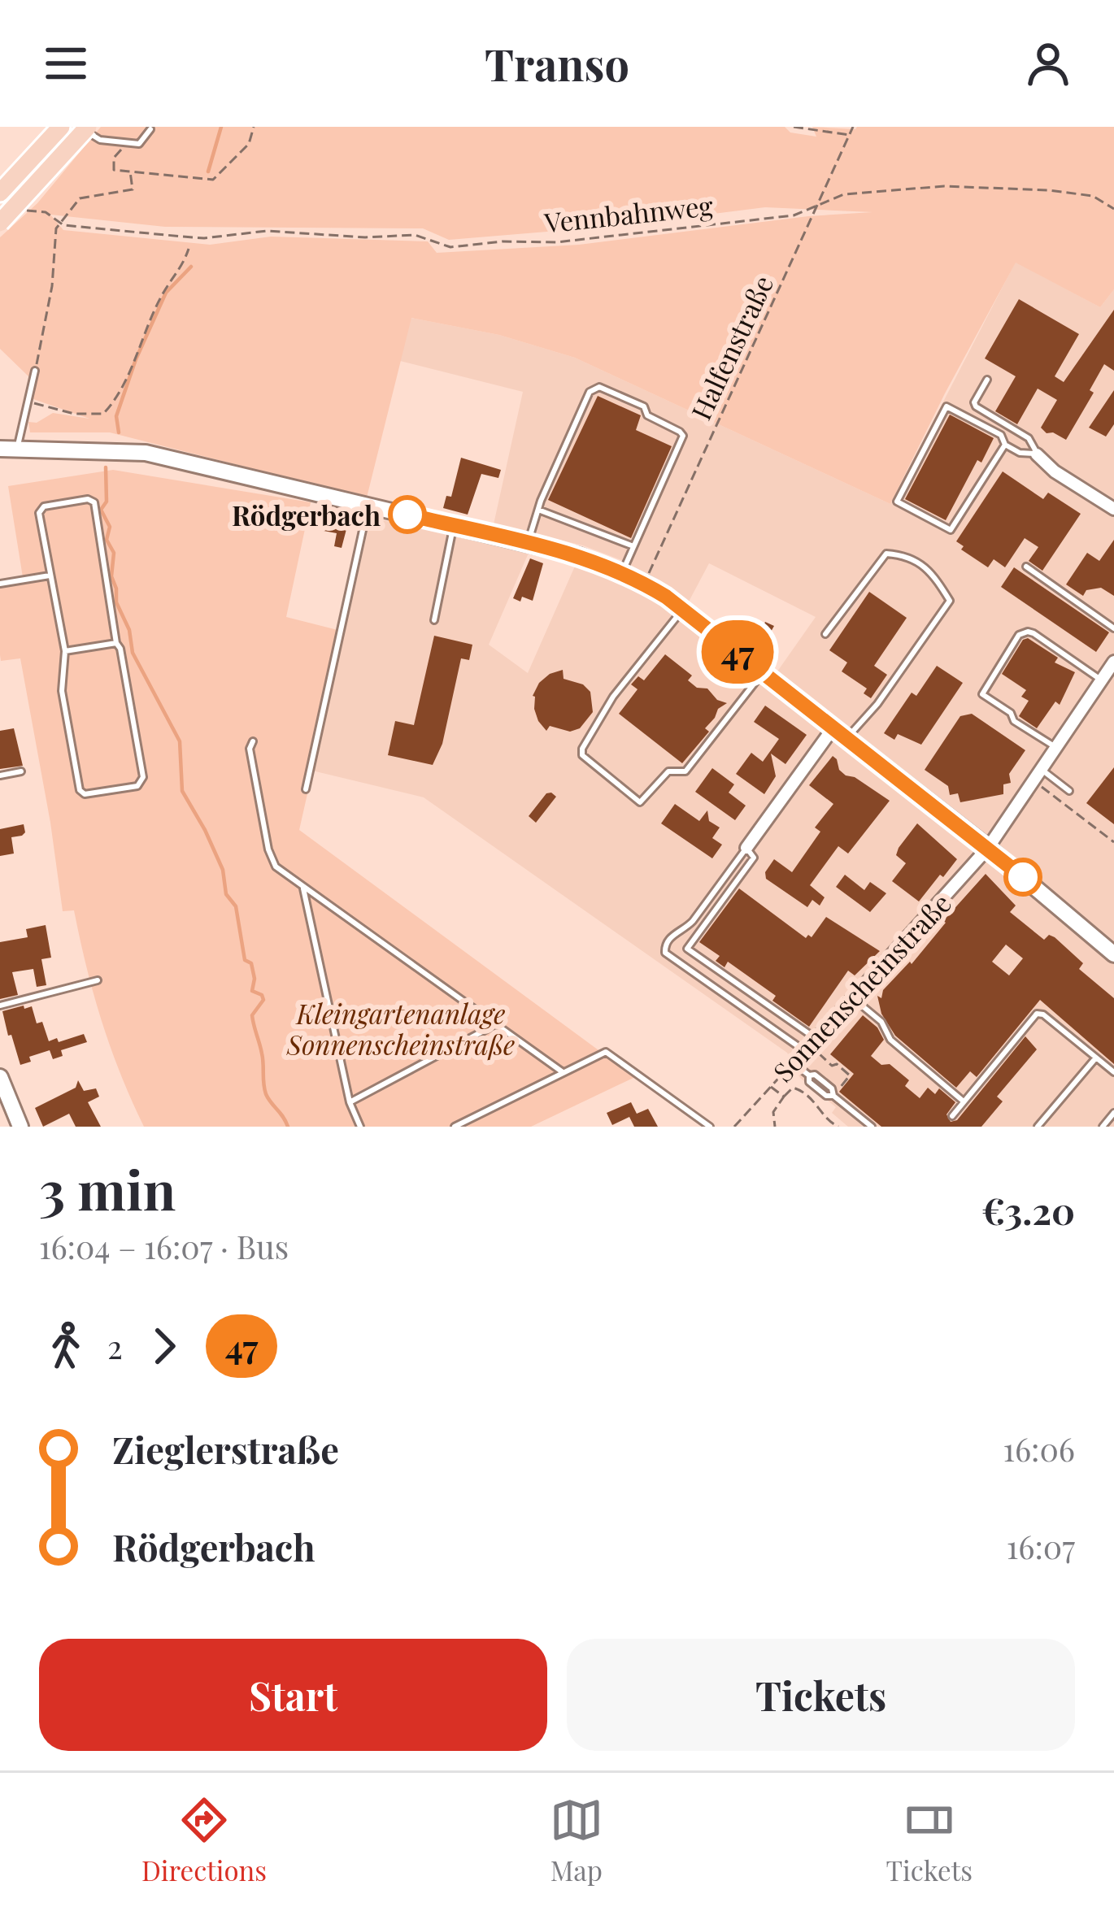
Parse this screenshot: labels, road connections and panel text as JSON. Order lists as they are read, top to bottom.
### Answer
{
  "streets": {
    "street": ["Sonnenscheinstraße"],
    "path": ["Vennbahnweg", "Halfenstraße"]
  },
  "crossings": [
    ["Vennbahnweg", "Halfenstraße"]
  ],
  "parks": ["Kleingartenanlage Sonnenscheinstraße"],
  "places": ["Rödgerbach"],
  "lines": ["bus line 47"],
  "page": {
    "header": "Transo",
    "on_map": "47",
    "heading": ["3 min", "16:04 – 16:07 · Bus", "€3.20"],
    "legs": ["2", "47"],
    "list": [
      {
        "name": "Zieglerstraße",
        "value": "16:06"
      },
      {
        "name": "Rödgerbach",
        "value": "16:07"
      }
    ],
    "buttons": ["Start", "Tickets"],
    "tabs": ["Directions", "Map", "Tickets"]
  }
}
